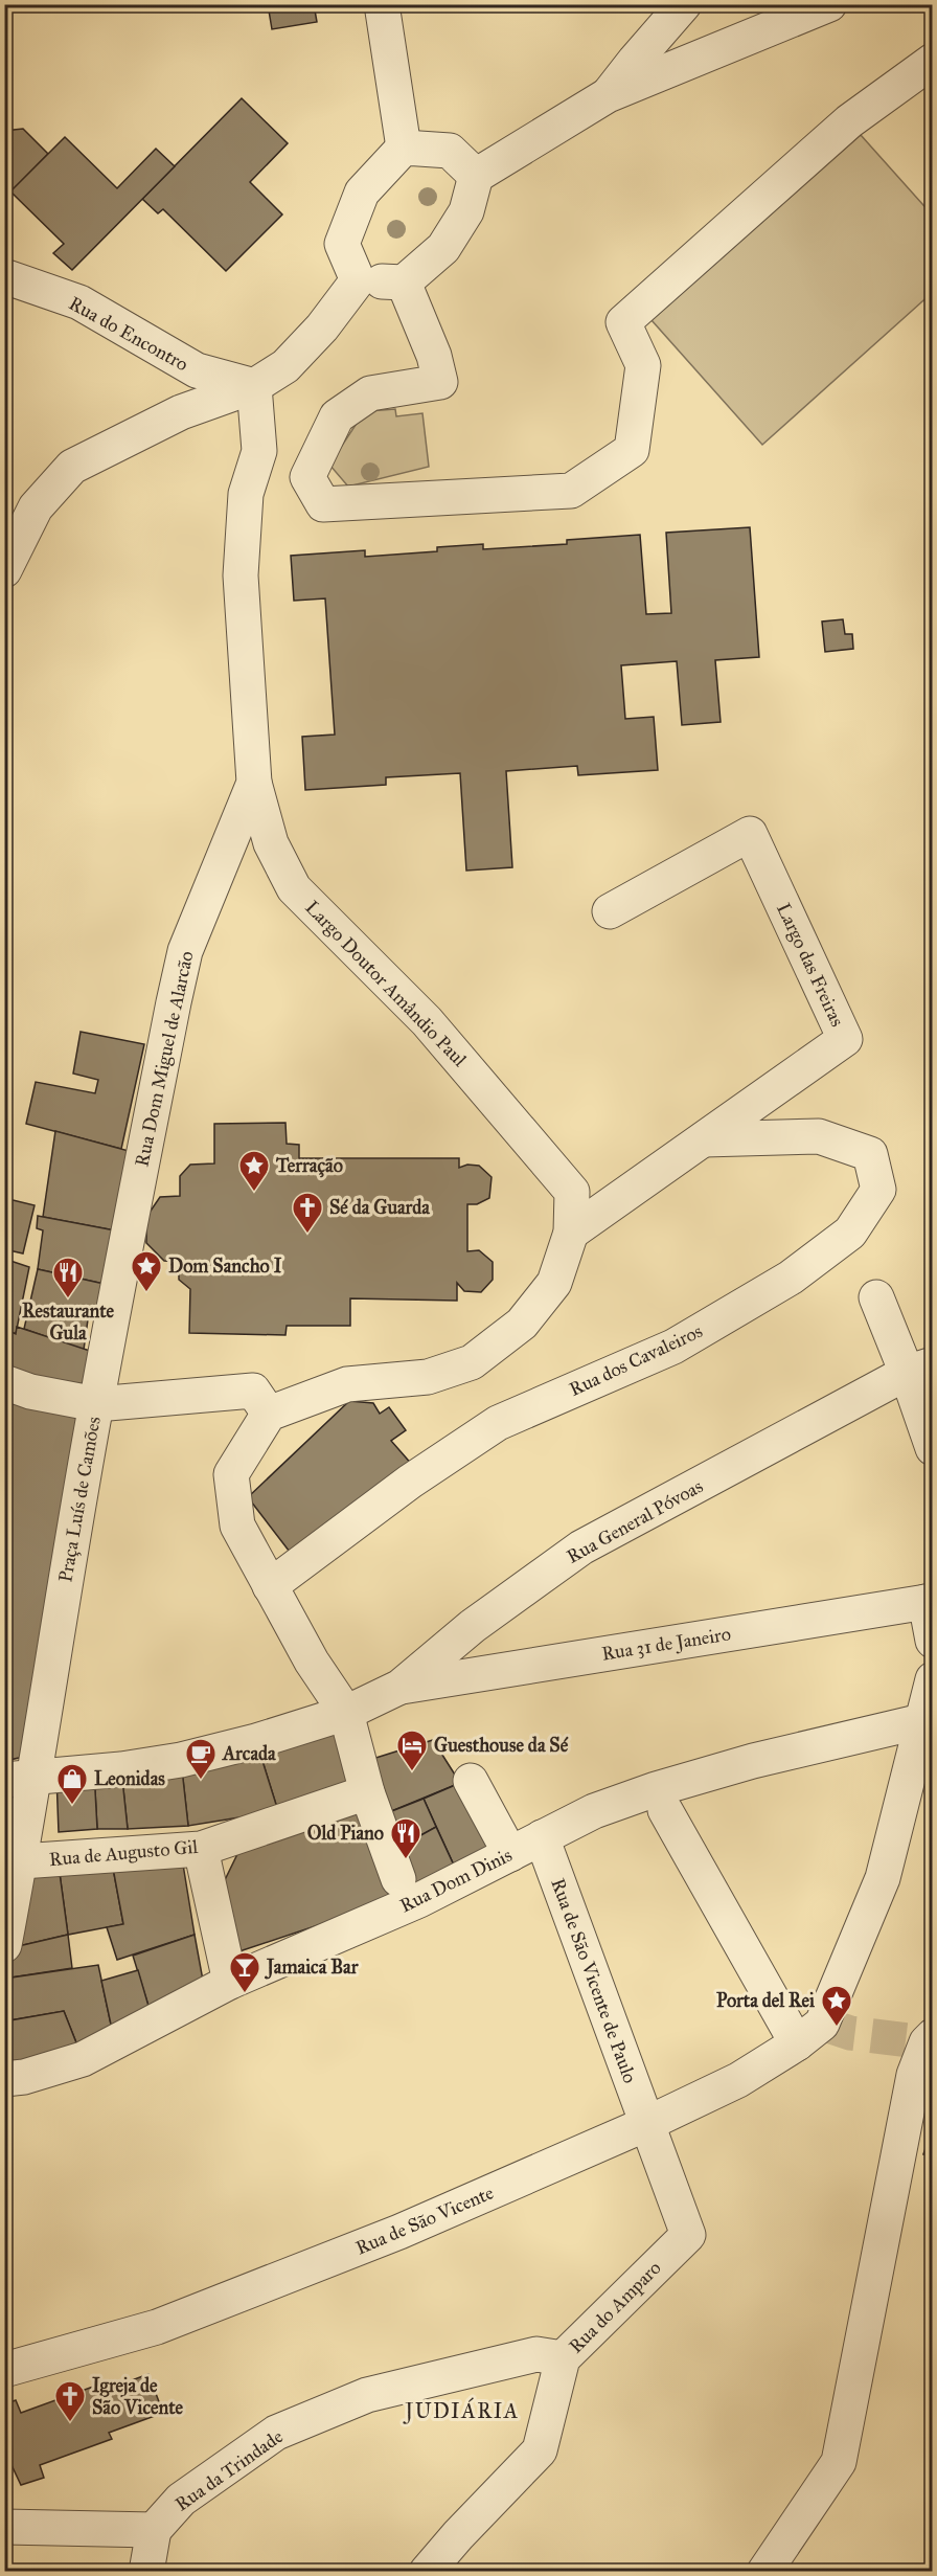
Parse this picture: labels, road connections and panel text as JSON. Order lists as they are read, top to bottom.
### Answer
{
  "streets": {
    "street": [
      "Rua do Encontro",
      "Largo das Freiras",
      "Largo Doutor Amândio Paul",
      "Rua Dom Miguel de Alarcão",
      "Rua dos Cavaleiros",
      "Praça Luís de Camões",
      "Rua General Póvoas",
      "Rua 31 de Janeiro",
      "Rua de Augusto Gil",
      "Rua Dom Dinis",
      "Rua de São Vicente de Paulo",
      "Rua de São Vicente",
      "Rua do Amparo",
      "Rua da Trindade"
    ]
  },
  "crossings": [
    ["Rua do Encontro", "Rua Dom Miguel de Alarcão"],
    ["Largo das Freiras", "Largo Doutor Amândio Paul"],
    ["Largo das Freiras", "Rua dos Cavaleiros"],
    ["Largo Doutor Amândio Paul", "Rua Dom Miguel de Alarcão"],
    ["Rua Dom Miguel de Alarcão", "Praça Luís de Camões"],
    ["Praça Luís de Camões", "Rua General Póvoas"],
    ["Praça Luís de Camões", "Rua de Augusto Gil"],
    ["Rua General Póvoas", "Rua 31 de Janeiro"],
    ["Rua Dom Dinis", "Rua de São Vicente de Paulo"],
    ["Rua de São Vicente de Paulo", "Rua de São Vicente"],
    ["Rua de São Vicente de Paulo", "Rua do Amparo"],
    ["Rua de São Vicente", "Rua do Amparo"],
    ["Rua do Amparo", "Rua da Trindade"]
  ],
  "districts": ["JUDIÁRIA"],
  "places": {
    "place": ["Terração", "Dom Sancho I", "Porta del Rei"],
    "church": ["Sé da Guarda", "Igreja de São Vicente"],
    "restaurant": ["Restaurante Gula", "Old Piano"],
    "hotel": ["Guesthouse da Sé"],
    "cafe": ["Arcada"],
    "shop": ["Leonidas"],
    "bar": ["Jamaica Bar"]
  }
}
